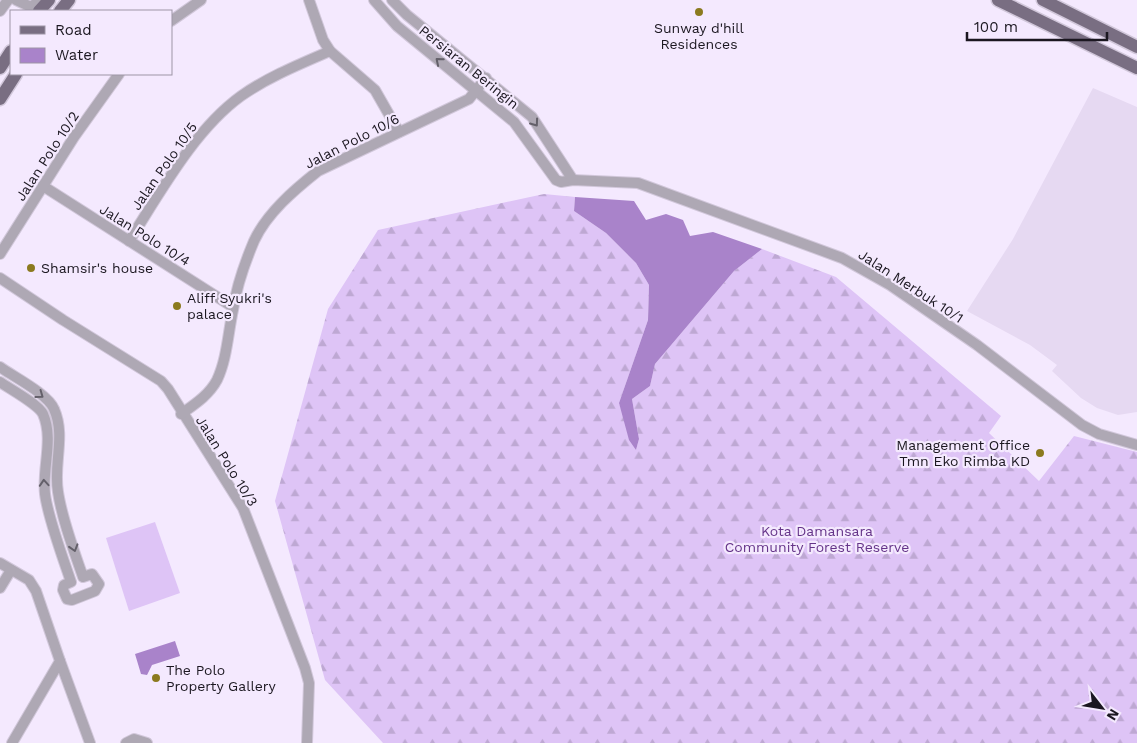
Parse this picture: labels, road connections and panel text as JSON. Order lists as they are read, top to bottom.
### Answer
{
  "streets": {
    "street": [
      "Persiaran Beringin",
      "Jalan Polo 10/6",
      "Jalan Polo 10/2",
      "Jalan Polo 10/5",
      "Jalan Polo 10/4",
      "Jalan Merbuk 10/1",
      "Jalan Polo 10/3"
    ]
  },
  "crossings": [
    ["Persiaran Beringin", "Jalan Polo 10/6"],
    ["Persiaran Beringin", "Jalan Merbuk 10/1"],
    ["Jalan Polo 10/6", "Jalan Polo 10/4"],
    ["Jalan Polo 10/6", "Jalan Polo 10/3"],
    ["Jalan Polo 10/2", "Jalan Polo 10/4"],
    ["Jalan Polo 10/5", "Jalan Polo 10/4"]
  ],
  "parks": ["Kota Damansara Community Forest Reserve"],
  "places": [
    "Sunway d'hill Residences",
    "Shamsir's house",
    "Aliff Syukri's palace",
    "Management Office Tmn Eko Rimba KD",
    "The Polo Property Gallery"
  ],
  "legend": ["Road", "Water"],
  "scale_bar": "100 m",
  "north": "bottom right"
}
